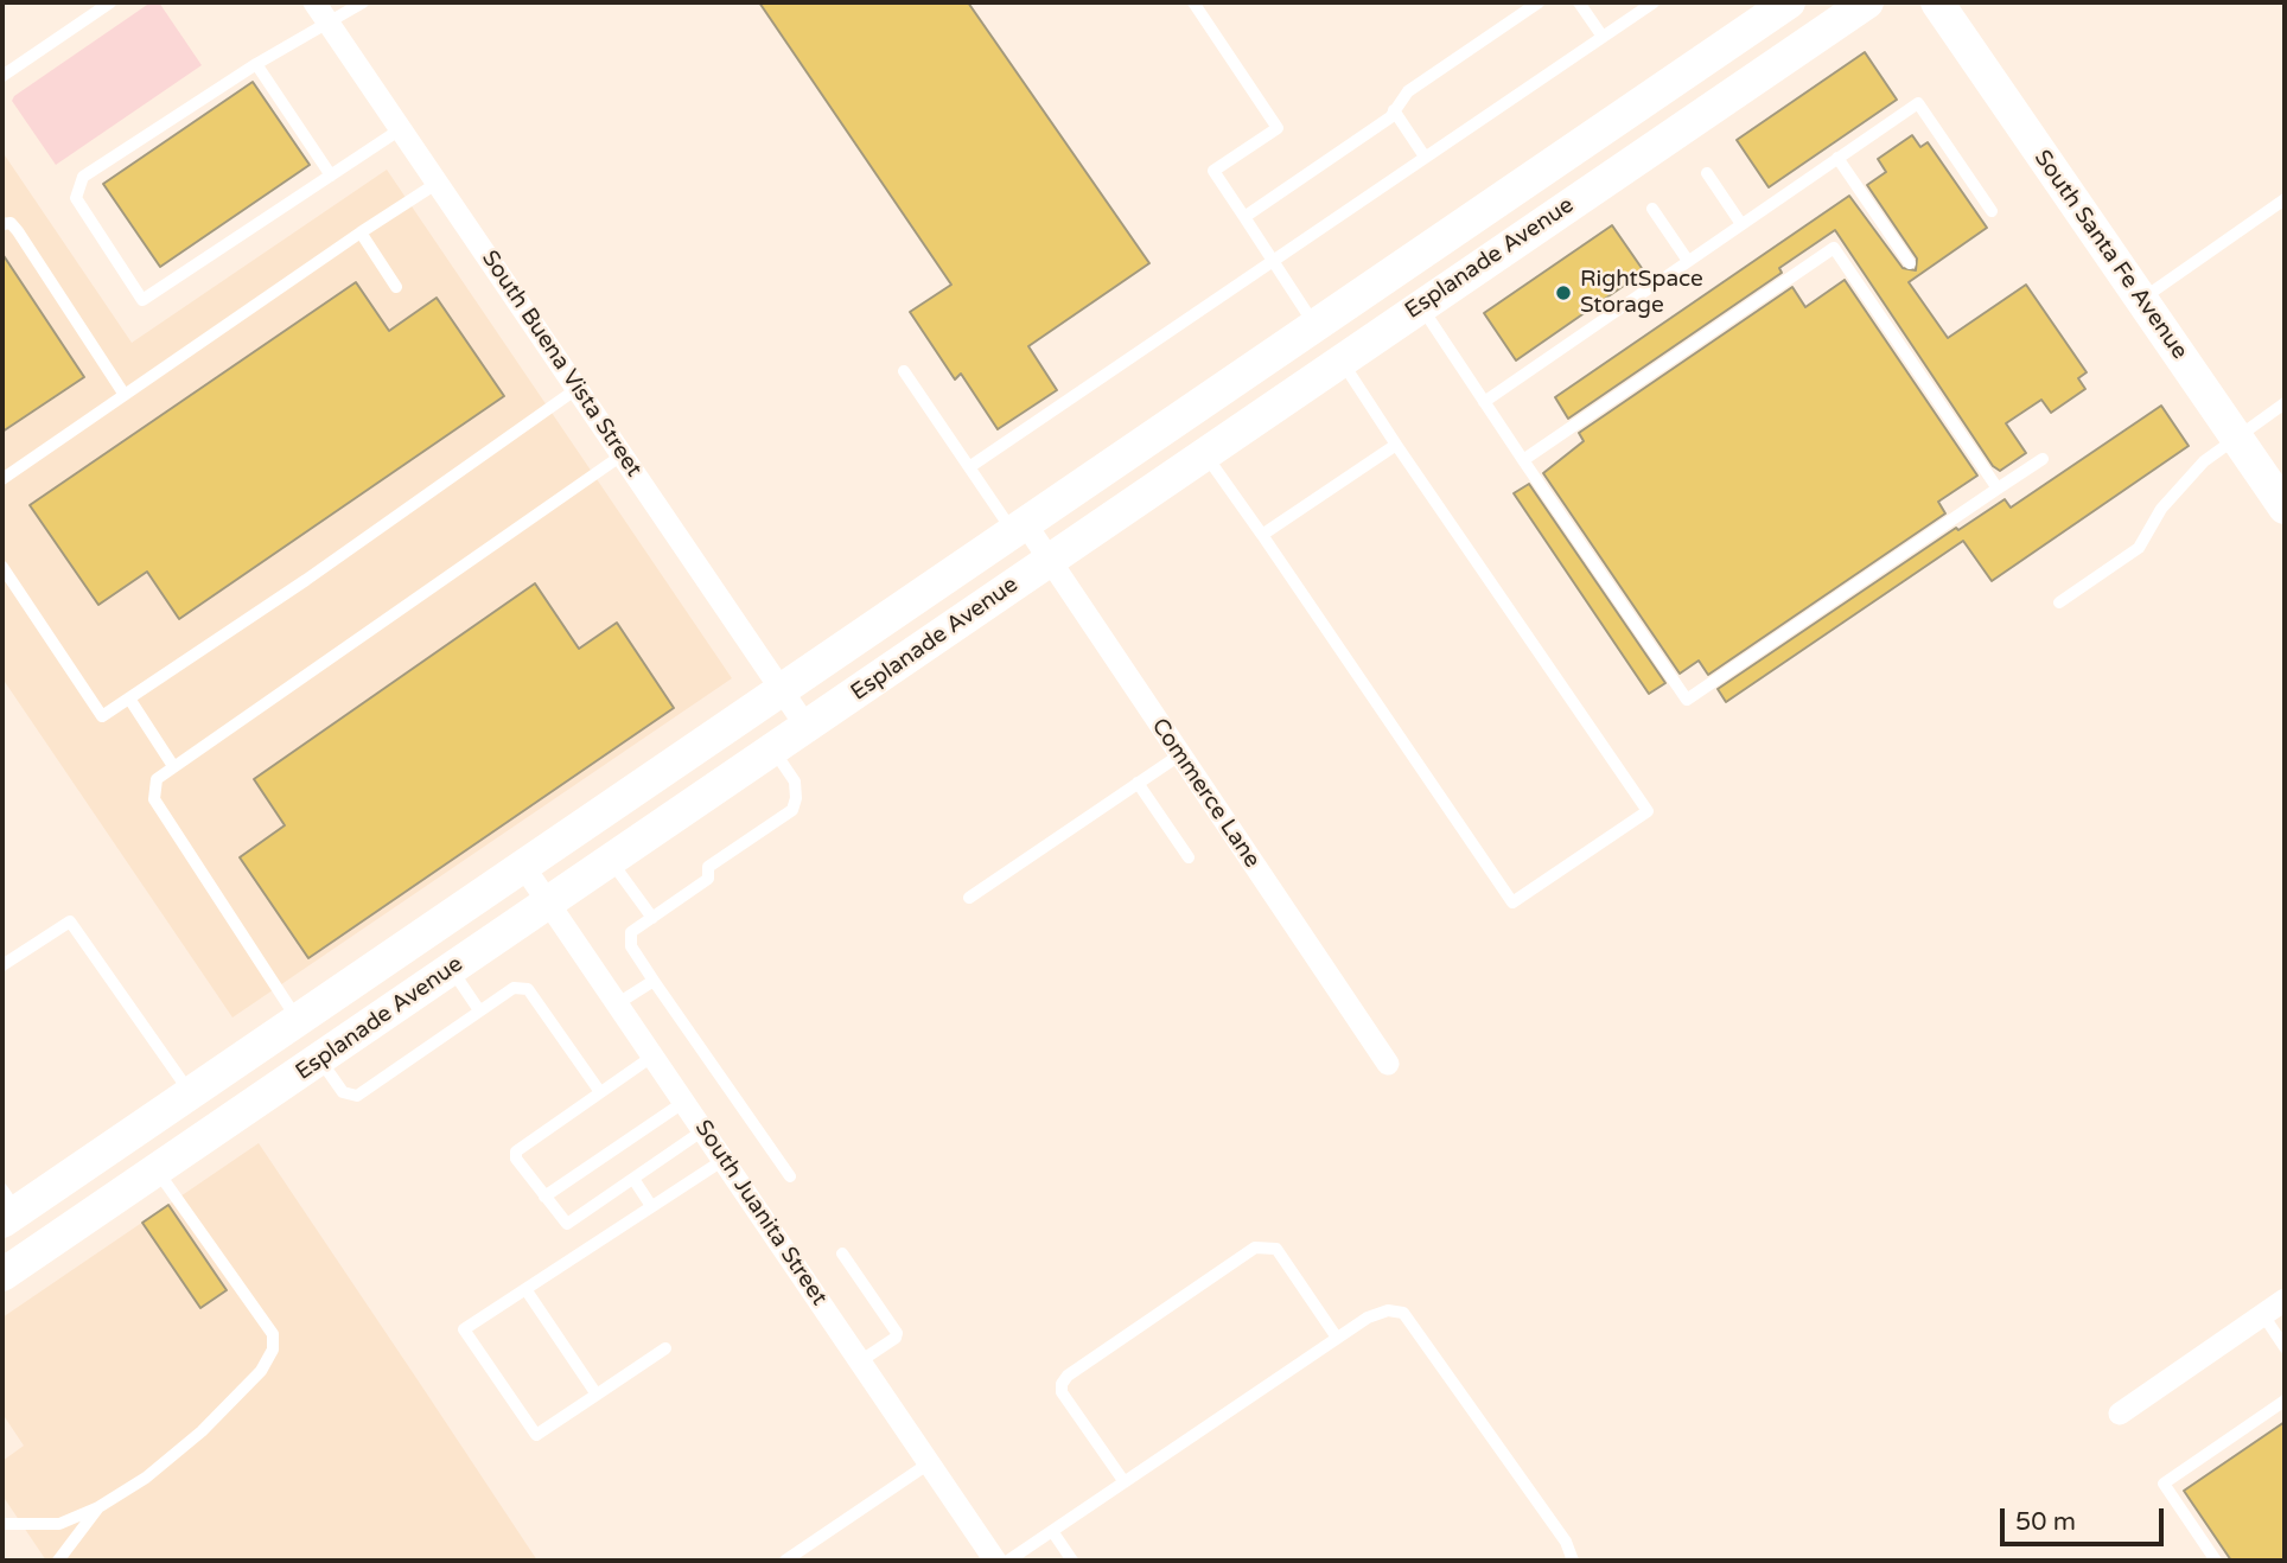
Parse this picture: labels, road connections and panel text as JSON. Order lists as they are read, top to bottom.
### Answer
{
  "streets": {
    "main road": ["South Santa Fe Avenue", "Esplanade Avenue"],
    "street": ["South Buena Vista Street", "Commerce Lane", "South Juanita Street"]
  },
  "crossings": [
    ["Esplanade Avenue", "South Buena Vista Street"],
    ["Esplanade Avenue", "Commerce Lane"],
    ["Esplanade Avenue", "South Juanita Street"]
  ],
  "places": ["RightSpace Storage"],
  "scale_bar": "50 m"
}
